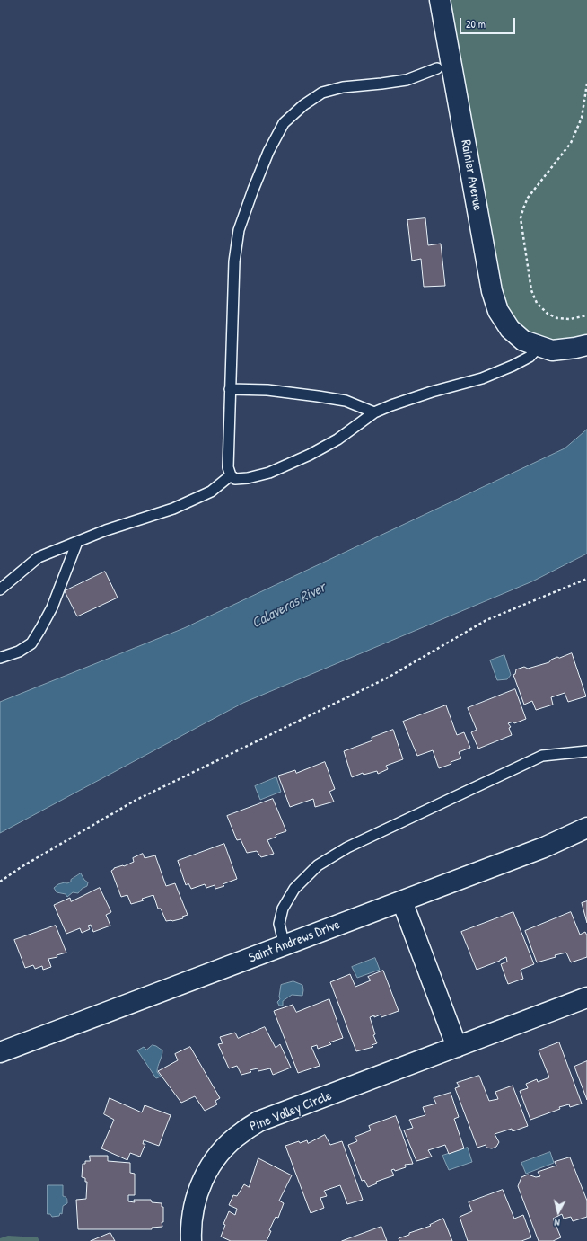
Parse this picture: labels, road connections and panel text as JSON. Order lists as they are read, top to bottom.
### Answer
{
  "streets": {
    "street": ["Rainier Avenue", "Saint Andrews Drive", "Pine Valley Circle"]
  },
  "water": ["Calaveras River"],
  "scale_bar": "20 m",
  "north": "bottom"
}
